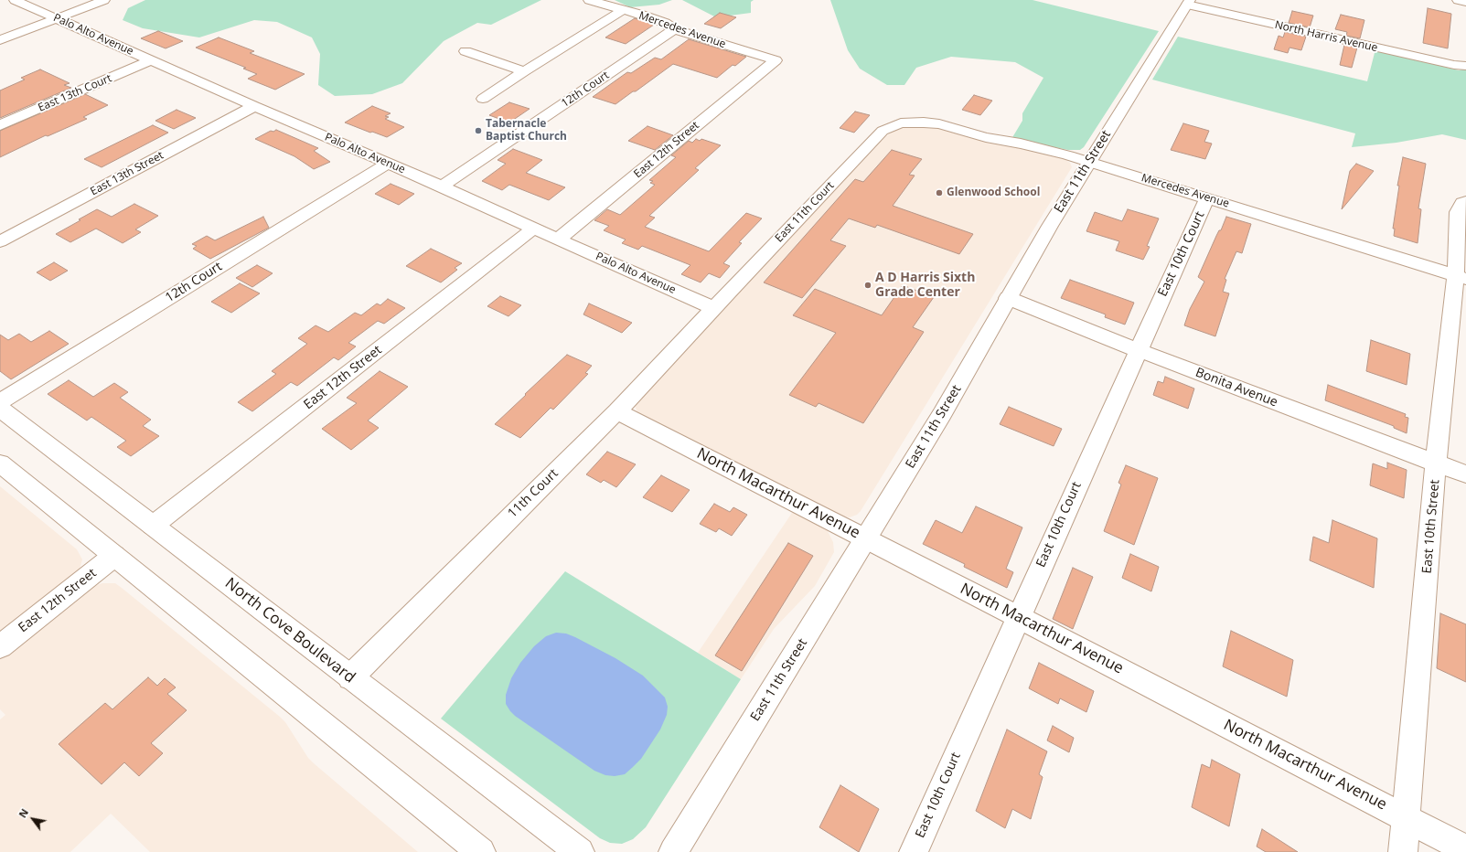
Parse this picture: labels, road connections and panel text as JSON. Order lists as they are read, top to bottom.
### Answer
{
  "streets": {
    "street": [
      "Mercedes Avenue",
      "Palo Alto Avenue",
      "North Harris Avenue",
      "12th Court",
      "East 13th Court",
      "East 12th Street",
      "East 11th Street",
      "East 13th Street",
      "East 11th Court",
      "East 10th Court",
      "Bonita Avenue",
      "11th Court",
      "North Macarthur Avenue",
      "East 10th Street",
      "North Cove Boulevard"
    ]
  },
  "crossings": [
    ["Mercedes Avenue", "12th Court"],
    ["Mercedes Avenue", "East 12th Street"],
    ["Mercedes Avenue", "East 11th Street"],
    ["Mercedes Avenue", "East 11th Court"],
    ["Mercedes Avenue", "East 10th Court"],
    ["Mercedes Avenue", "East 10th Street"],
    ["Palo Alto Avenue", "12th Court"],
    ["Palo Alto Avenue", "East 13th Court"],
    ["Palo Alto Avenue", "East 12th Street"],
    ["Palo Alto Avenue", "East 13th Street"],
    ["Palo Alto Avenue", "East 11th Court"],
    ["Palo Alto Avenue", "11th Court"],
    ["North Harris Avenue", "East 11th Street"],
    ["East 12th Street", "North Cove Boulevard"],
    ["East 11th Street", "Bonita Avenue"],
    ["East 11th Street", "North Macarthur Avenue"],
    ["East 11th Court", "11th Court"],
    ["East 10th Court", "Bonita Avenue"],
    ["East 10th Court", "North Macarthur Avenue"],
    ["Bonita Avenue", "East 10th Street"],
    ["11th Court", "North Macarthur Avenue"],
    ["11th Court", "North Cove Boulevard"],
    ["North Macarthur Avenue", "East 10th Street"]
  ],
  "places": ["Tabernacle Baptist Church", "Glenwood School", "A D Harris Sixth Grade Center"],
  "north": "top left"
}
